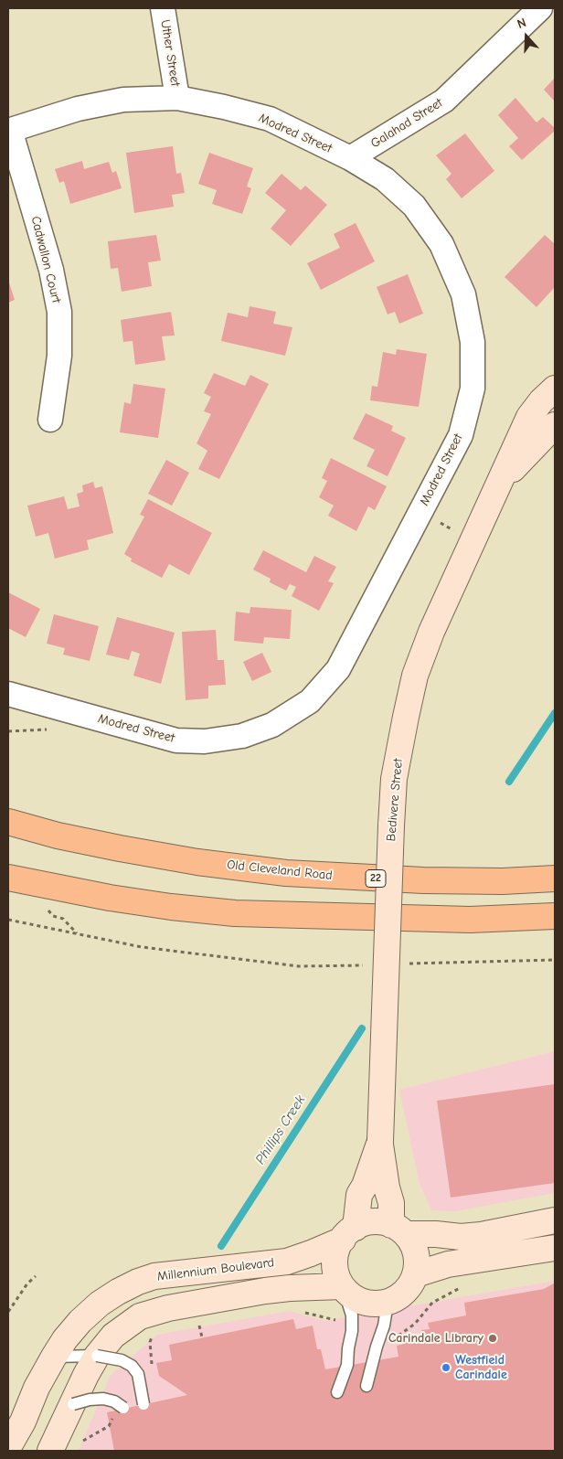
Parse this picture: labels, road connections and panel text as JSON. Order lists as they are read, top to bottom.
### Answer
{
  "streets": {
    "highway": ["Old Cleveland Road", "22"],
    "street": [
      "Uther Street",
      "Galahad Street",
      "Modred Street",
      "Cadwallon Court",
      "Bedivere Street",
      "Millennium Boulevard"
    ]
  },
  "crossings": [
    ["Uther Street", "Modred Street"],
    ["Galahad Street", "Modred Street"],
    ["Modred Street", "Cadwallon Court"],
    ["Bedivere Street", "Millennium Boulevard"]
  ],
  "water": ["Phillips Creek"],
  "places": ["Carindale Library", "Westfield Carindale"],
  "north": "top"
}
